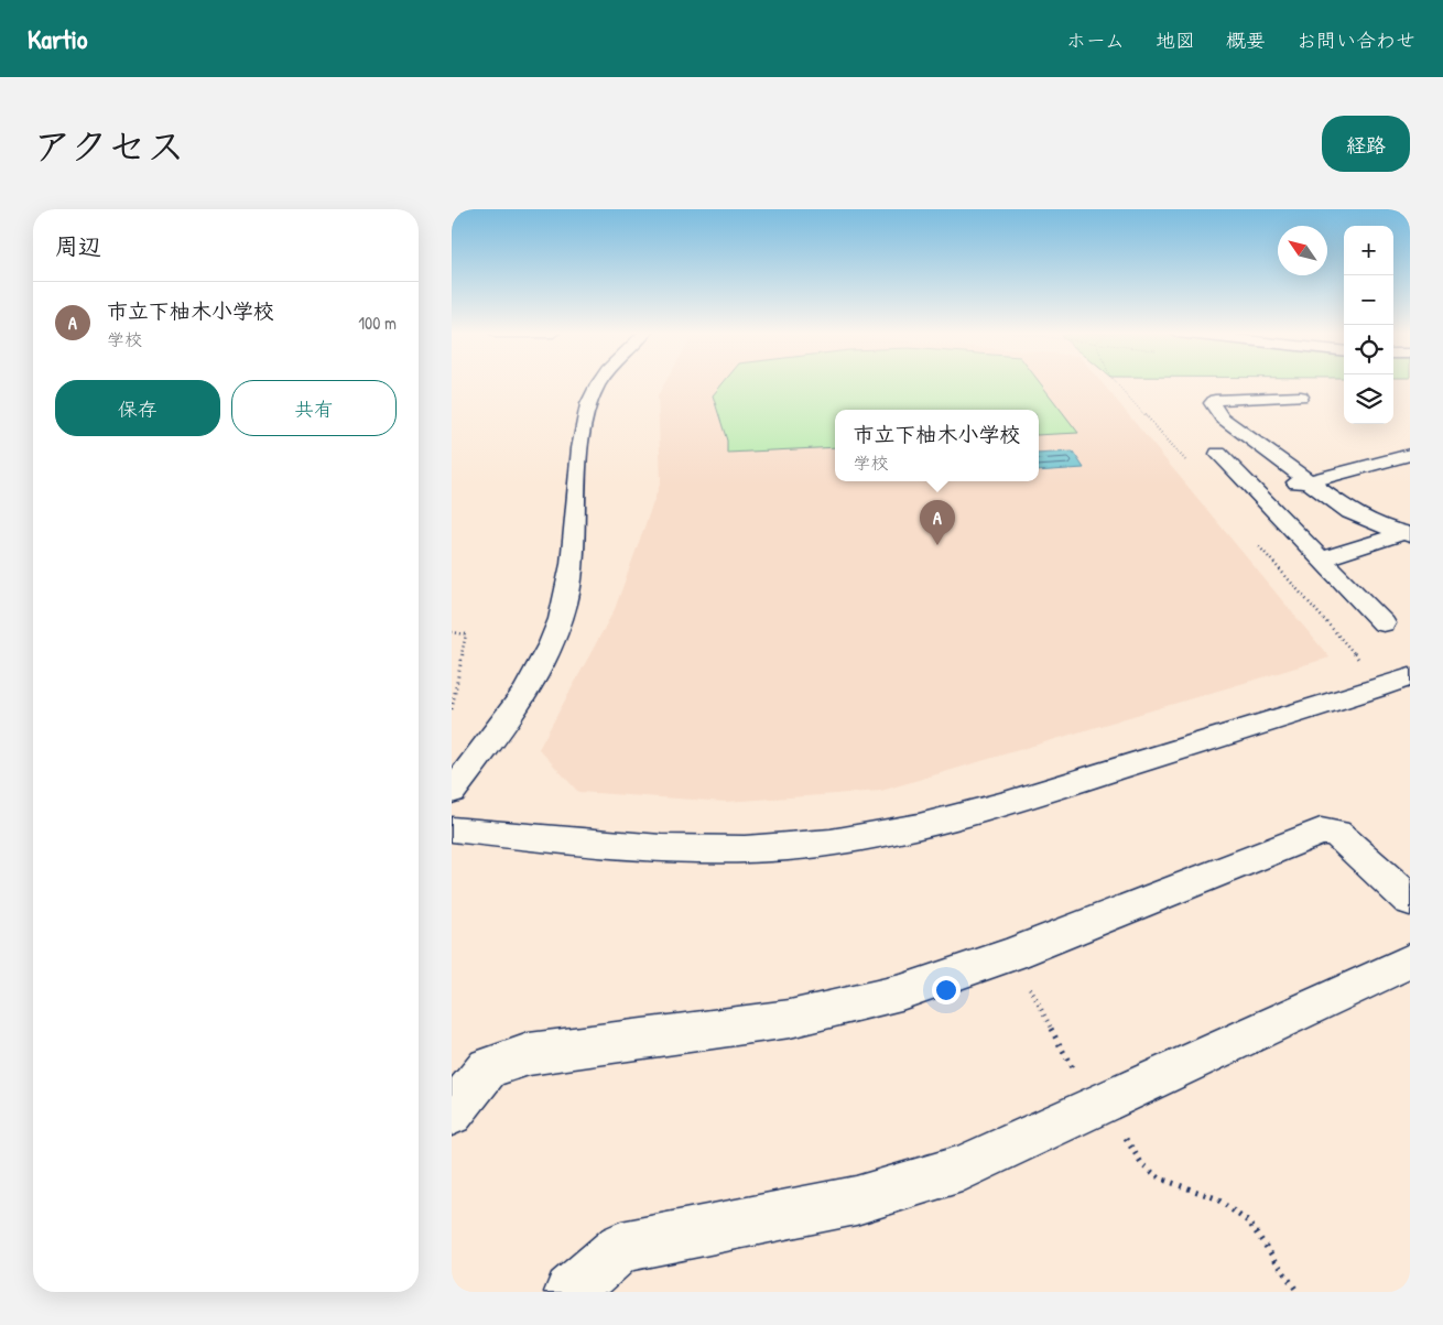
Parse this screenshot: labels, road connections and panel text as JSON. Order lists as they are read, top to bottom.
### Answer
{
  "north": "top left",
  "page": {
    "header": "Kartio",
    "nav": [
      "ホーム",
      "地図",
      "概要",
      "お問い合わせ"
    ],
    "title": "アクセス",
    "buttons": [
      "経路",
      ["保存", "共有"]
    ],
    "heading": "周辺",
    "map_buttons": ["+", "−"],
    "list": [
      {
        "mark": "A",
        "name": "市立下柚木小学校",
        "note": "学校",
        "value": "100 m"
      }
    ],
    "popup": ["市立下柚木小学校", "学校"],
    "pins": "A"
  }
}
